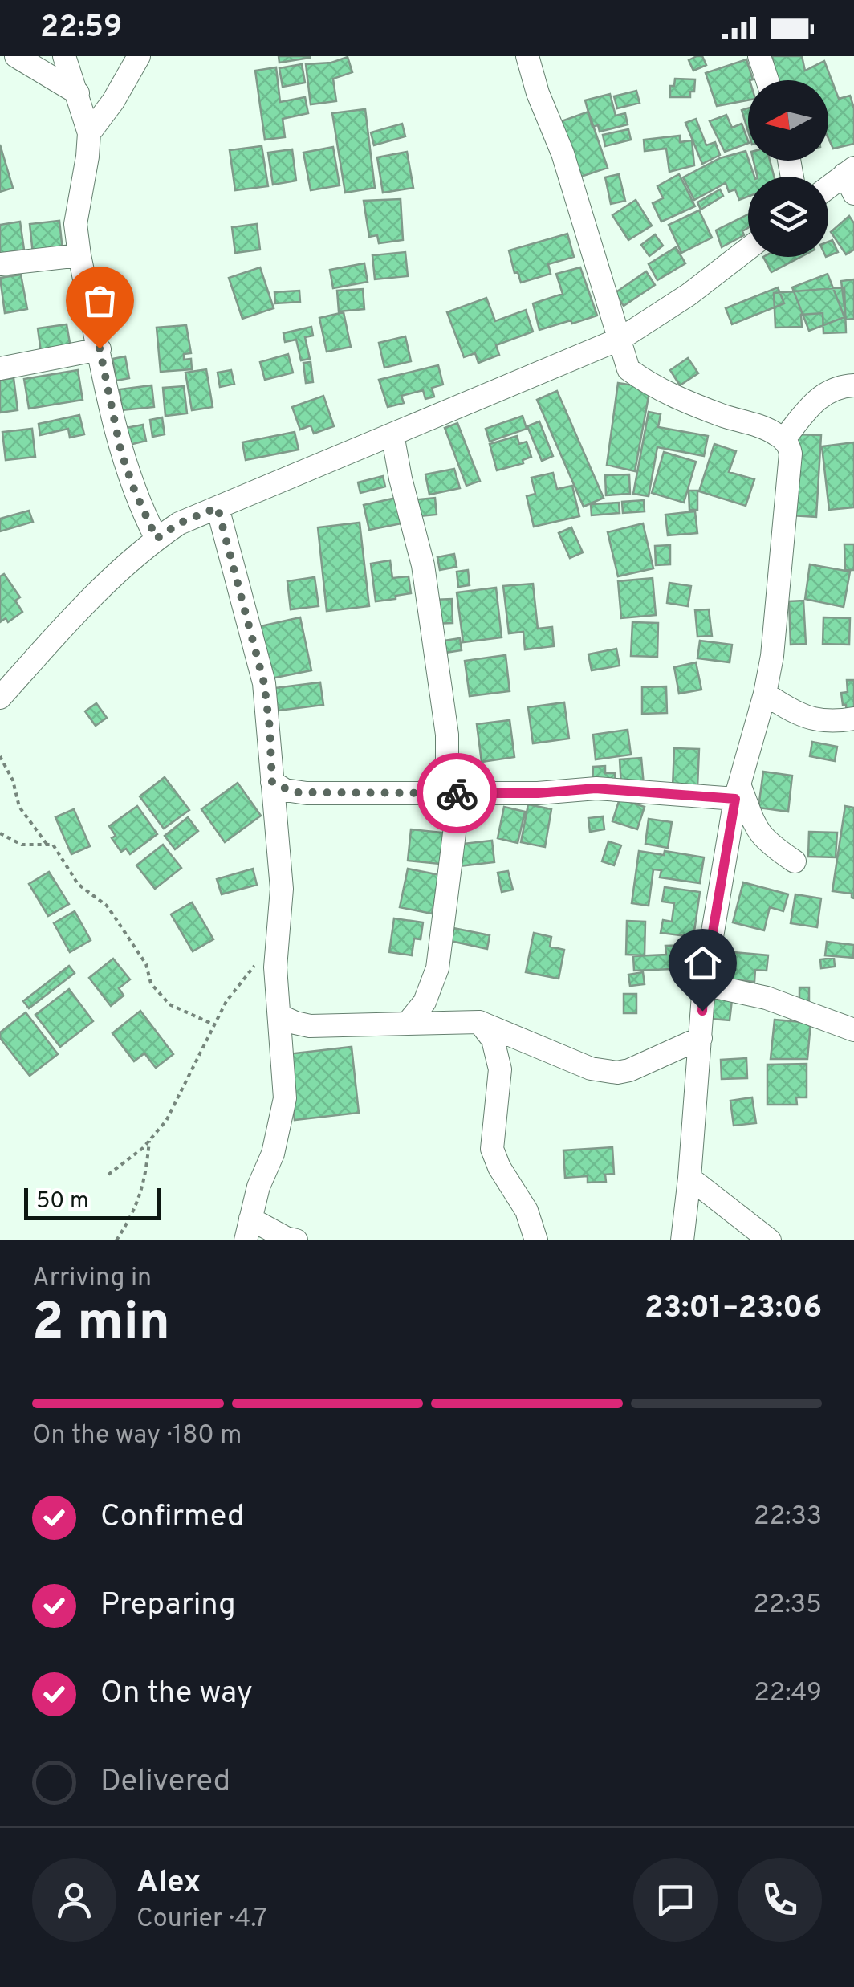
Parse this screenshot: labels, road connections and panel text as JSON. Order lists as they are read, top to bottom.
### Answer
{
  "scale_bar": "50 m",
  "north": "left",
  "page": {
    "status": "22:59",
    "scale": "50 m",
    "heading": ["2 min", "Arriving in", "23:01–23:06"],
    "panel": ["Alex", "Courier · 4.7"],
    "bar": "On the way · 180 m",
    "list": [
      ["Confirmed", "22:33"],
      ["Preparing", "22:35"],
      ["On the way", "22:49"],
      "Delivered"
    ]
  }
}
